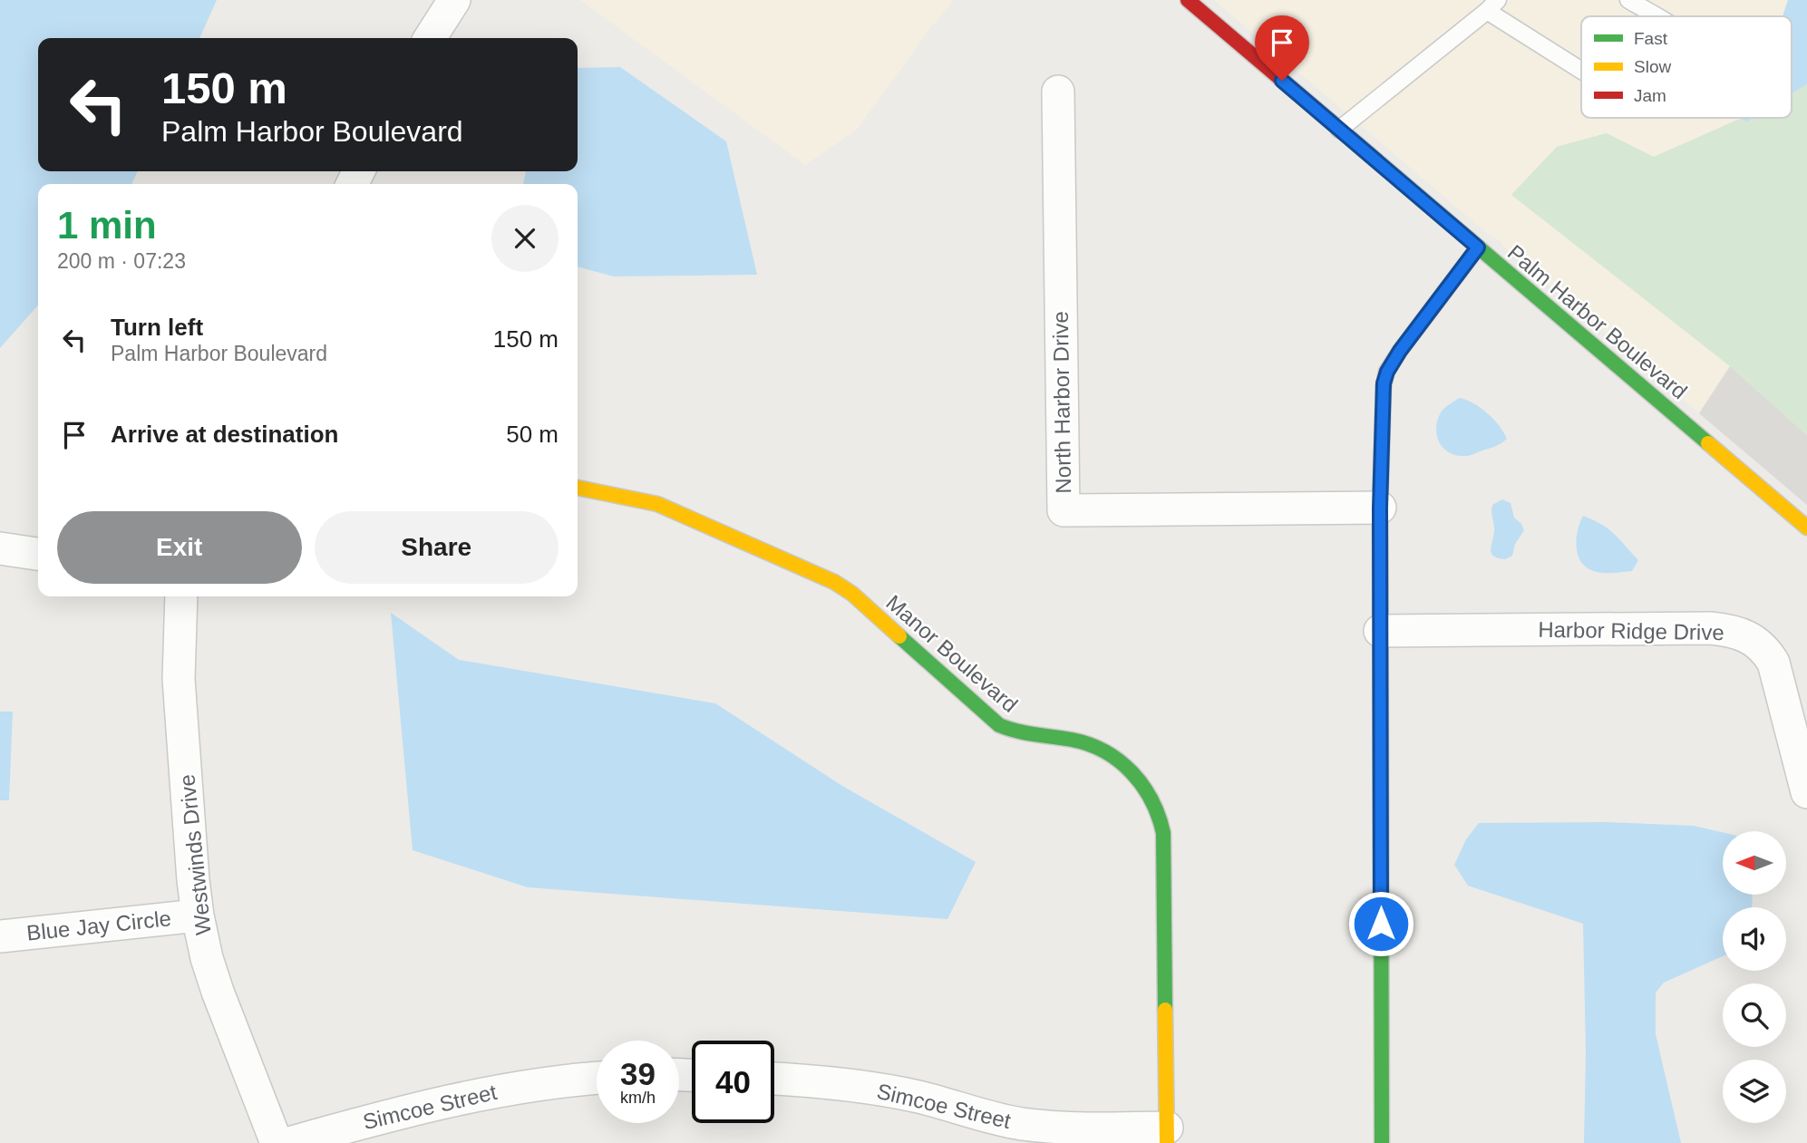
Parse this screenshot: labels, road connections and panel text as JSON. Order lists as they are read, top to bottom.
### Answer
{
  "streets": {
    "street": [
      "Palm Harbor Boulevard",
      "North Harbor Drive",
      "Harbor Ridge Drive",
      "Manor Boulevard",
      "Westwinds Drive",
      "Blue Jay Circle",
      "Simcoe Street"
    ]
  },
  "crossings": [
    ["Manor Boulevard", "Simcoe Street"],
    ["Westwinds Drive", "Blue Jay Circle"]
  ],
  "legend": ["Fast", "Slow", "Jam"],
  "north": "left",
  "page": {
    "turn": ["150 m", "Palm Harbor Boulevard"],
    "heading": ["1 min", "200 m · 07:23"],
    "list": [
      {
        "name": "Turn left",
        "note": "Palm Harbor Boulevard",
        "value": "150 m"
      },
      {
        "name": "Arrive at destination",
        "value": "50 m"
      }
    ],
    "buttons": ["Exit", "Share"],
    "speed": "39 km/h",
    "limit": "40"
  }
}
